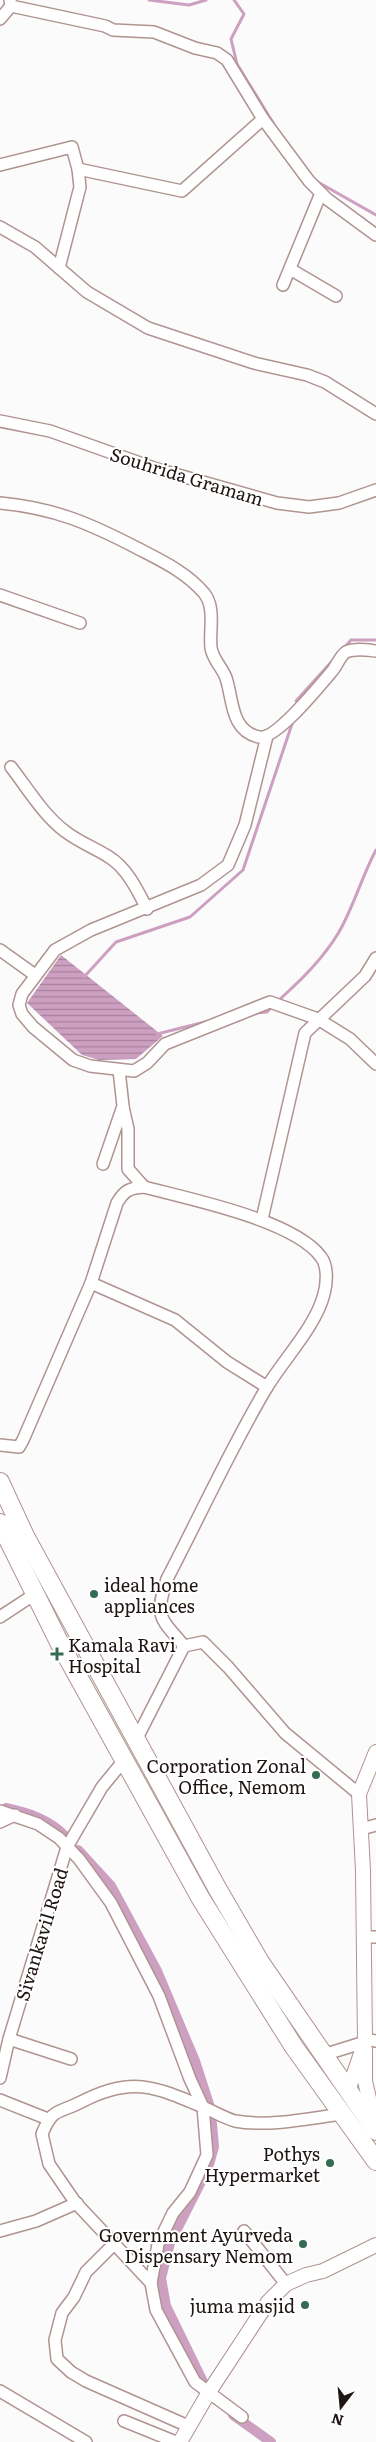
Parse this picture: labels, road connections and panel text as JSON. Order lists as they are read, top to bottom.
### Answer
{
  "streets": {
    "street": ["Souhrida Gramam", "Sivankavil Road"]
  },
  "places": {
    "other": [
      "ideal home appliances",
      "Corporation Zonal Office, Nemom",
      "Pothys Hypermarket",
      "Government Ayurveda Dispensary Nemom",
      "juma masjid"
    ],
    "health": ["Kamala Ravi Hospital"]
  },
  "north": "bottom"
}
